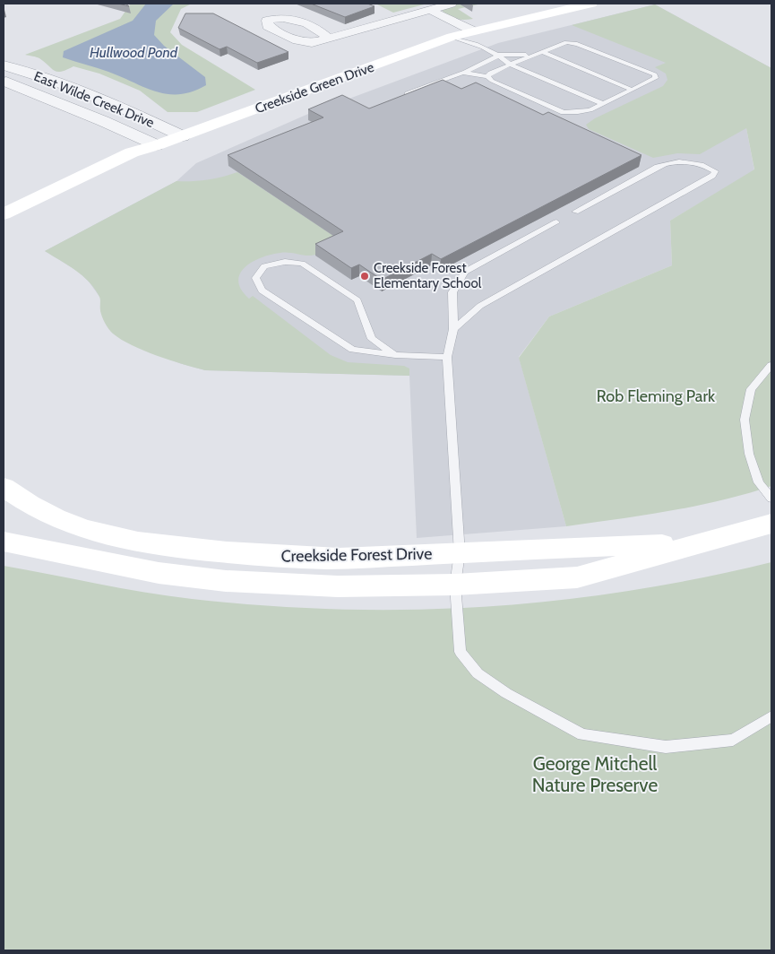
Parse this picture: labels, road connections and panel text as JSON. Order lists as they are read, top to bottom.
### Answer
{
  "streets": {
    "main road": ["Creekside Green Drive", "Creekside Forest Drive"],
    "street": ["East Wilde Creek Drive"]
  },
  "crossings": [
    ["Creekside Green Drive", "East Wilde Creek Drive"]
  ],
  "water": ["Hullwood Pond"],
  "parks": ["Rob Fleming Park", "George Mitchell Nature Preserve"],
  "places": ["Creekside Forest Elementary School"]
}
